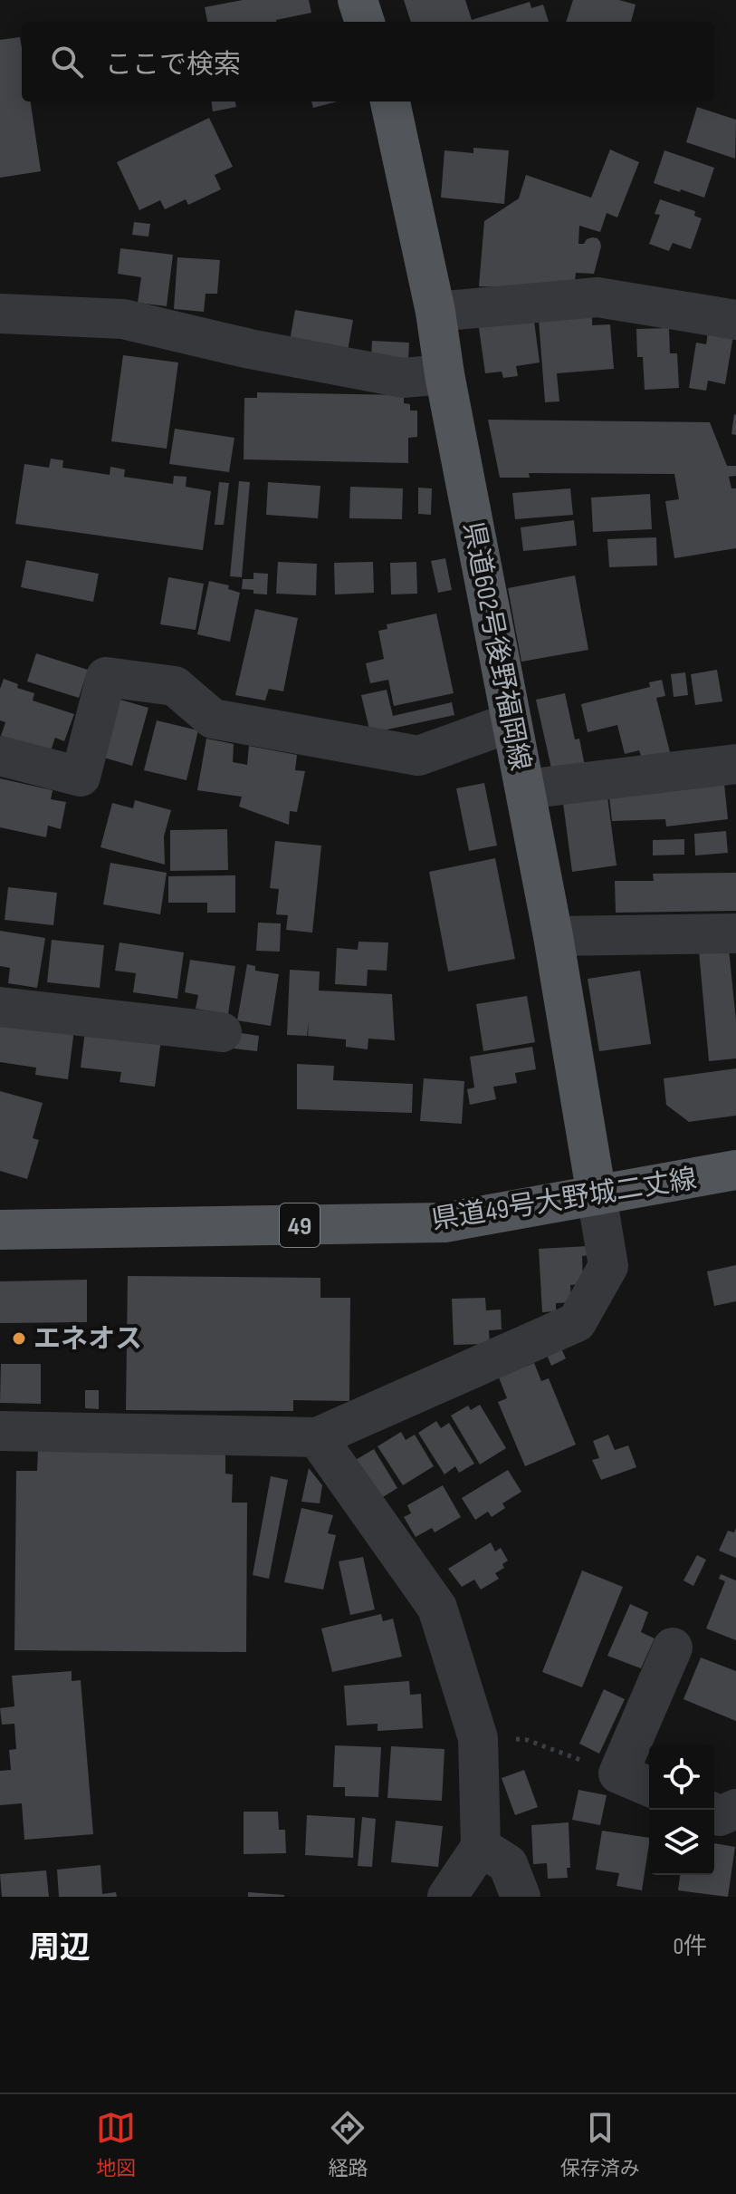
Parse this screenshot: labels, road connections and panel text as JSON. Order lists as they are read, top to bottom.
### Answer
{
  "streets": {
    "main road": ["県道602号後野福岡線", "県道49号大野城二丈線", "49"]
  },
  "crossings": [
    ["県道602号後野福岡線", "県道49号大野城二丈線"]
  ],
  "places": ["エネオス"],
  "page": {
    "search": "ここで検索",
    "heading": ["周辺", "0件"],
    "nav": ["地図", "経路", "保存済み"]
  }
}
